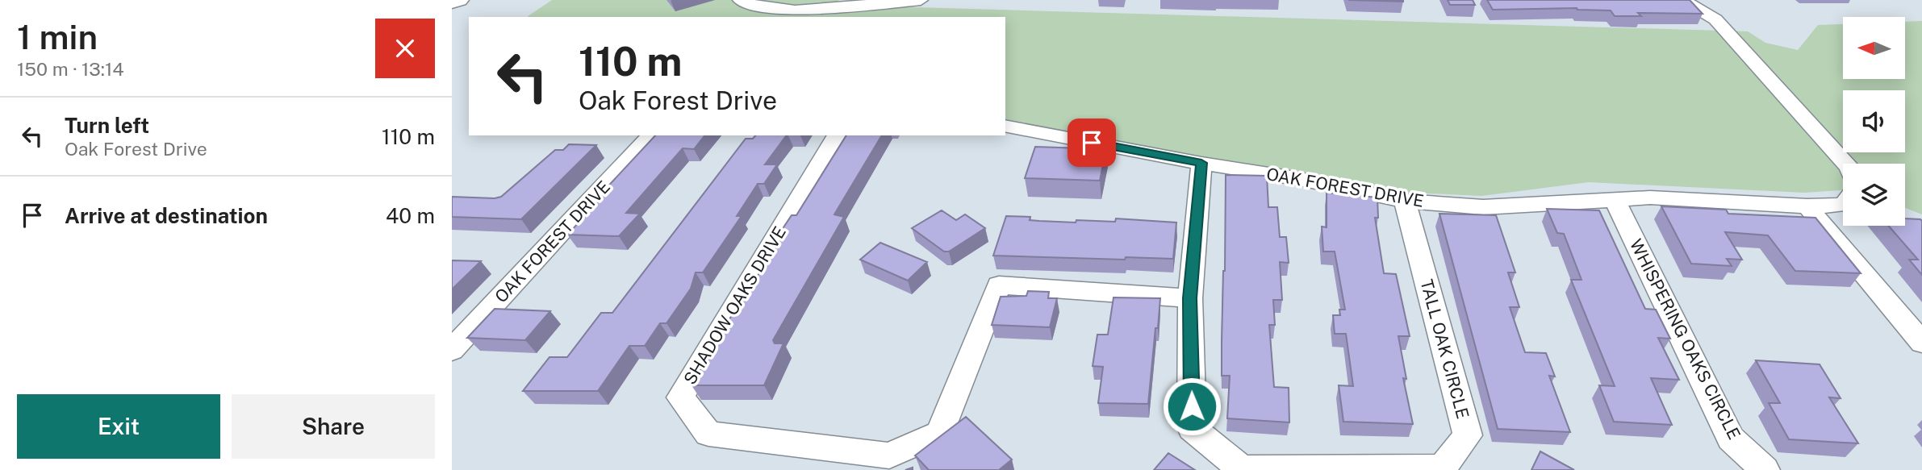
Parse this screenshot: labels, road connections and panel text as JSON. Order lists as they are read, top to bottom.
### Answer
{
  "streets": {
    "street": [
      "OAK FOREST DRIVE",
      "SHADOW OAKS DRIVE",
      "WHISPERING OAKS CIRCLE",
      "TALL OAK CIRCLE"
    ]
  },
  "crossings": [
    ["OAK FOREST DRIVE", "WHISPERING OAKS CIRCLE"],
    ["OAK FOREST DRIVE", "TALL OAK CIRCLE"],
    ["SHADOW OAKS DRIVE", "TALL OAK CIRCLE"]
  ],
  "north": "left",
  "page": {
    "heading": ["1 min", "150 m · 13:14"],
    "turn": ["110 m", "Oak Forest Drive"],
    "list": [
      {
        "name": "Turn left",
        "note": "Oak Forest Drive",
        "value": "110 m"
      },
      {
        "name": "Arrive at destination",
        "value": "40 m"
      }
    ],
    "buttons": ["Exit", "Share"]
  }
}
